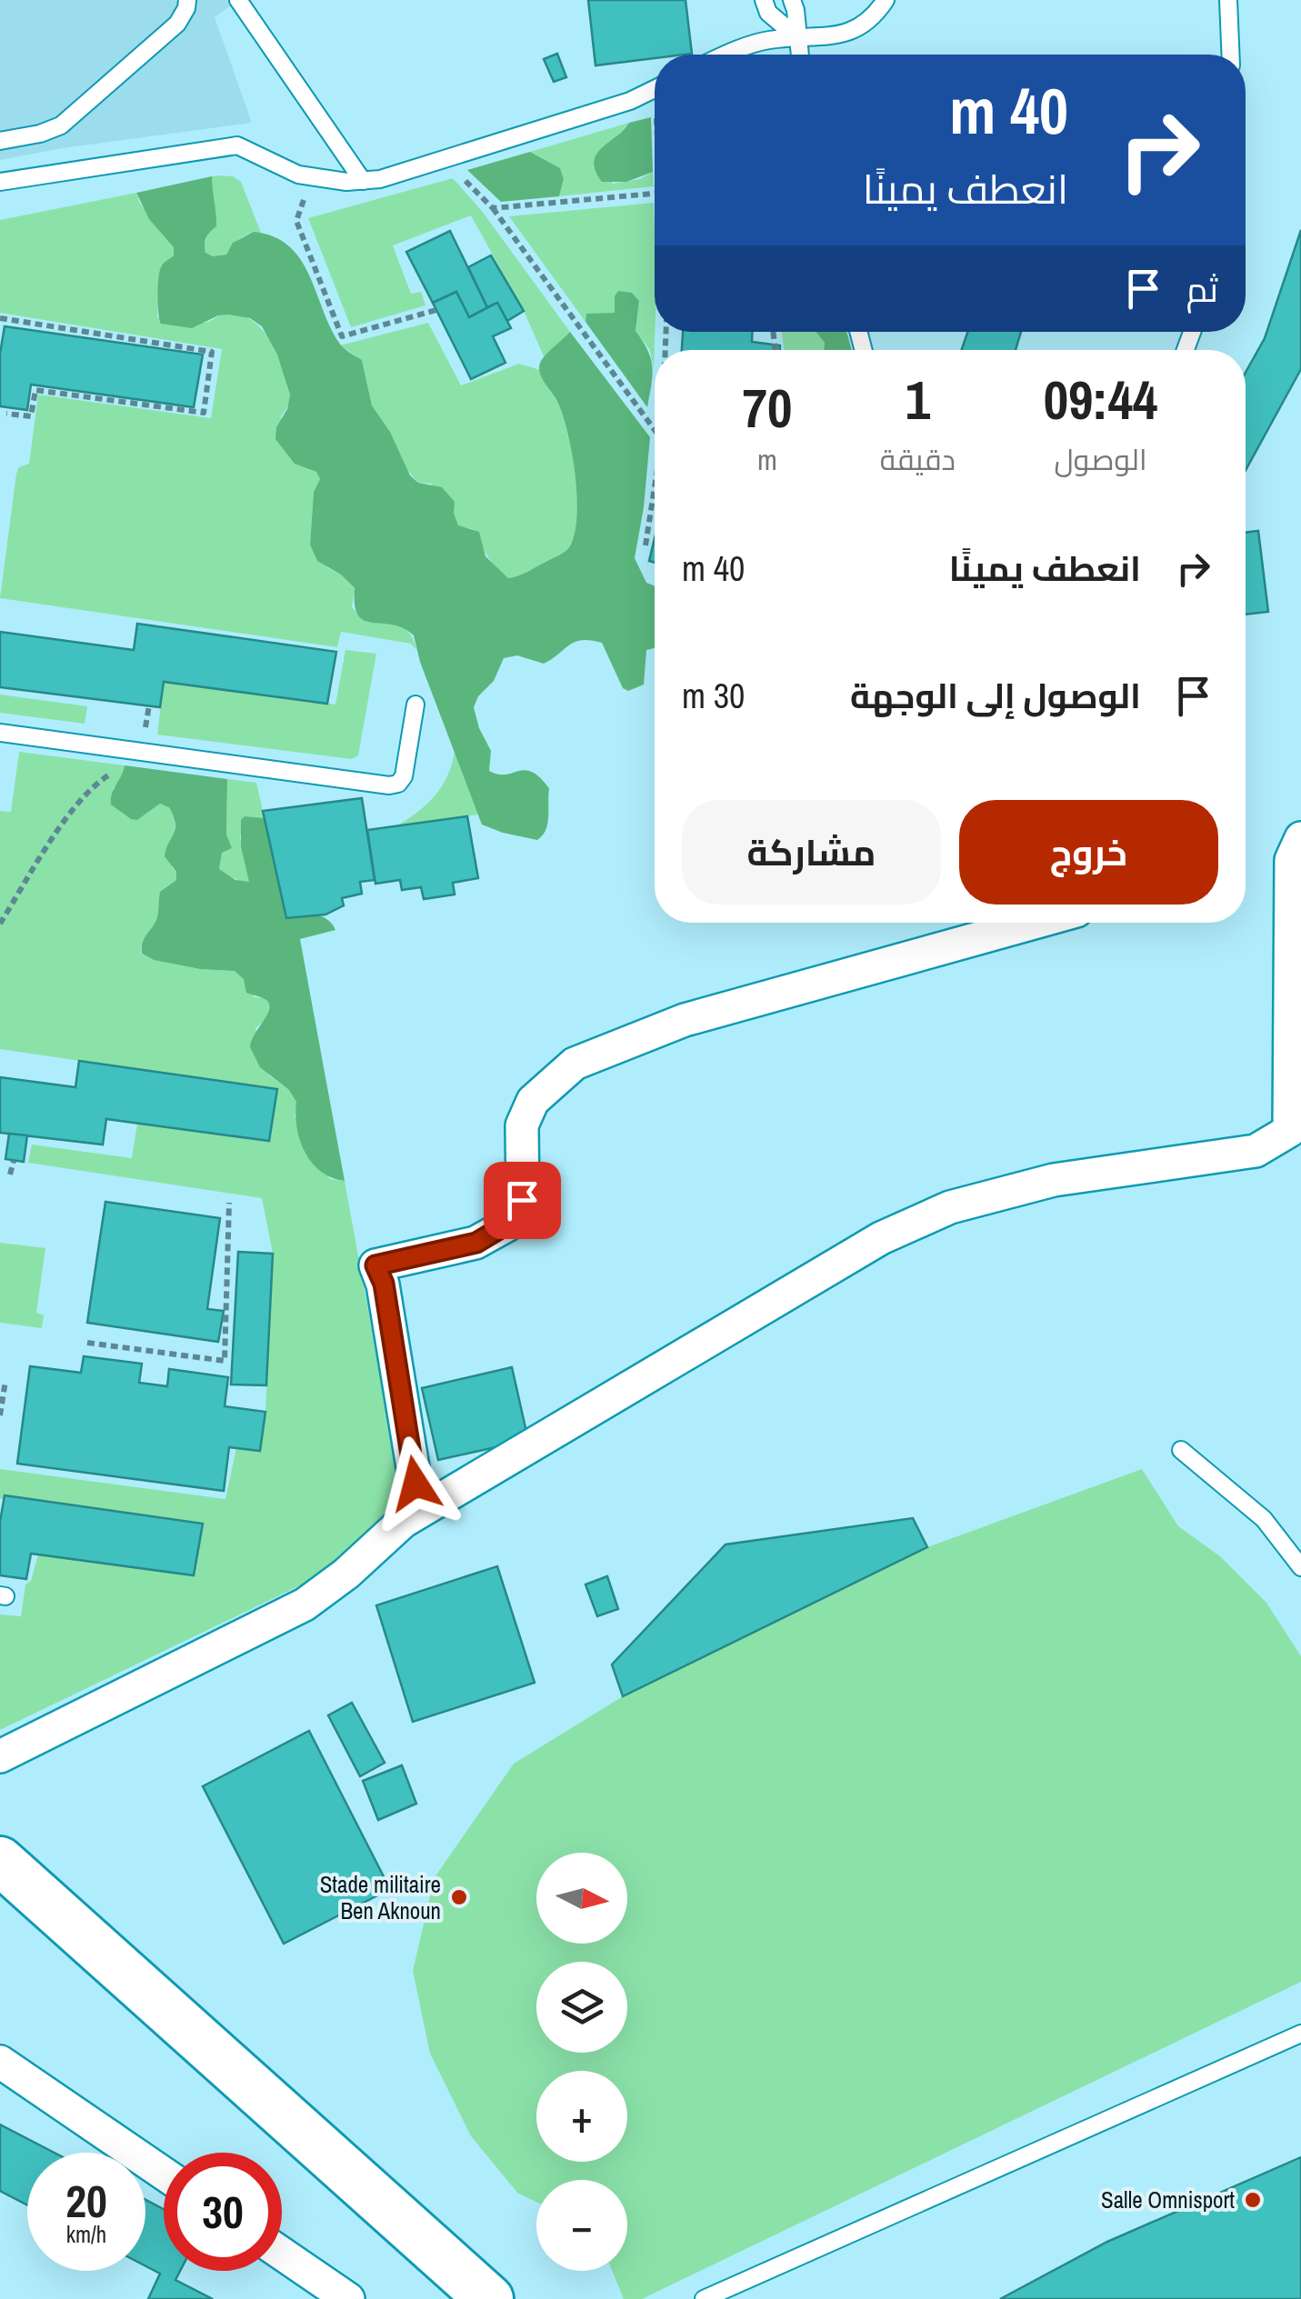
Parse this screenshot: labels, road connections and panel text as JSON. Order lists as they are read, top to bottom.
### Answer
{
  "places": ["Stade militaire Ben Aknoun", "Salle Omnisport"],
  "north": "right",
  "page": {
    "turn": ["40 m", "انعطف يمينًا"],
    "then": "ثم",
    "eta": [
      "09:44",
      "الوصول",
      "1",
      "دقيقة",
      "70",
      "m"
    ],
    "list": [
      {
        "name": "انعطف يمينًا",
        "value": "40 m"
      },
      {
        "name": "الوصول إلى الوجهة",
        "value": "30 m"
      }
    ],
    "buttons": ["خروج", "مشاركة"],
    "map_buttons": ["+", "−"],
    "speed": "20 km/h",
    "limit": "30"
  }
}
